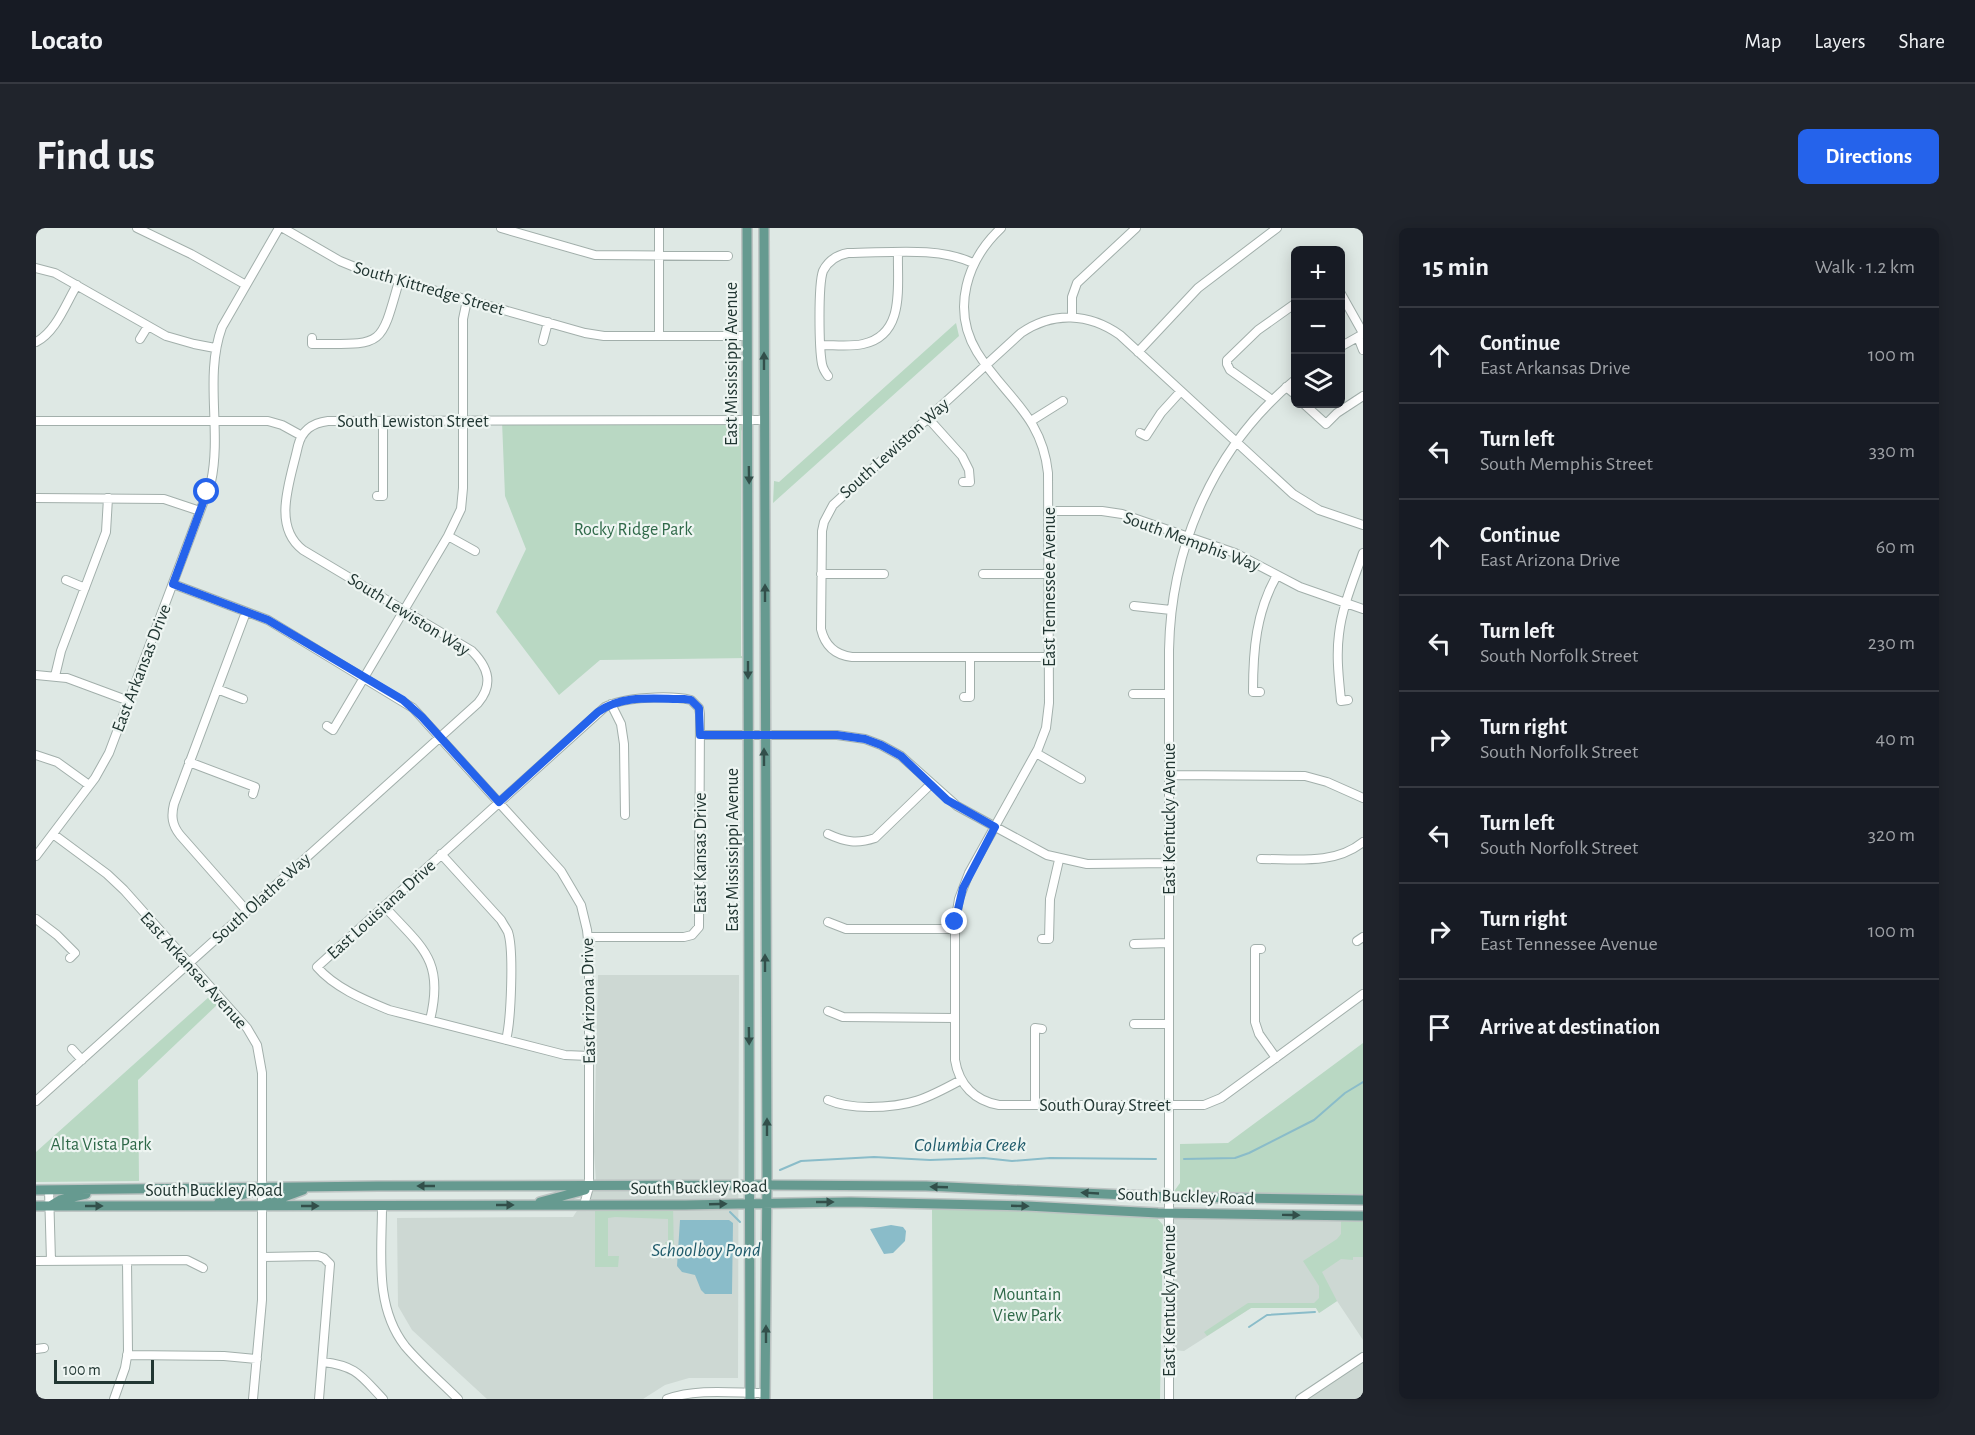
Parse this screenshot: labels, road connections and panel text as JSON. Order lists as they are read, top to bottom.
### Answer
{
  "streets": {
    "main road": ["East Mississippi Avenue", "South Buckley Road"],
    "street": [
      "South Kittredge Street",
      "South Lewiston Street",
      "South Lewiston Way",
      "South Memphis Way",
      "East Tennessee Avenue",
      "East Arkansas Drive",
      "East Kentucky Avenue",
      "East Kansas Drive",
      "South Olathe Way",
      "East Louisiana Drive",
      "East Arkansas Avenue",
      "East Arizona Drive",
      "South Ouray Street"
    ]
  },
  "crossings": [
    ["South Kittredge Street", "East Mississippi Avenue"],
    ["South Kittredge Street", "East Arkansas Drive"],
    ["East Mississippi Avenue", "South Lewiston Street"],
    ["East Mississippi Avenue", "South Buckley Road"],
    ["South Lewiston Street", "South Lewiston Way"],
    ["South Lewiston Way", "East Tennessee Avenue"],
    ["South Lewiston Way", "South Olathe Way"],
    ["South Lewiston Way", "East Arizona Drive"],
    ["South Memphis Way", "East Tennessee Avenue"],
    ["South Memphis Way", "East Kentucky Avenue"],
    ["East Tennessee Avenue", "South Ouray Street"],
    ["East Arkansas Drive", "East Arkansas Avenue"],
    ["East Arkansas Drive", "East Arizona Drive"],
    ["East Kentucky Avenue", "South Ouray Street"],
    ["East Kentucky Avenue", "South Buckley Road"],
    ["East Kansas Drive", "East Arizona Drive"],
    ["South Olathe Way", "East Arkansas Avenue"],
    ["South Olathe Way", "East Arizona Drive"],
    ["East Louisiana Drive", "East Arizona Drive"],
    ["East Arkansas Avenue", "South Buckley Road"],
    ["East Arizona Drive", "South Buckley Road"]
  ],
  "water": ["Columbia Creek", "Schoolboy Pond"],
  "parks": ["Rocky Ridge Park", "Alta Vista Park", "Mountain View Park"],
  "scale_bar": "100 m",
  "page": {
    "header": "Locato",
    "nav": ["Map", "Layers", "Share"],
    "buttons": "Directions",
    "title": "Find us",
    "heading": ["15 min", "Walk · 1.2 km"],
    "map_buttons": ["+", "−"],
    "list": [
      ["Continue", "East Arkansas Drive", "100 m"],
      ["Turn left", "South Memphis Street", "330 m"],
      ["Continue", "East Arizona Drive", "60 m"],
      ["Turn left", "South Norfolk Street", "230 m"],
      ["Turn right", "South Norfolk Street", "40 m"],
      ["Turn left", "South Norfolk Street", "320 m"],
      ["Turn right", "East Tennessee Avenue", "100 m"],
      "Arrive at destination"
    ],
    "scale": "100 m"
  }
}
